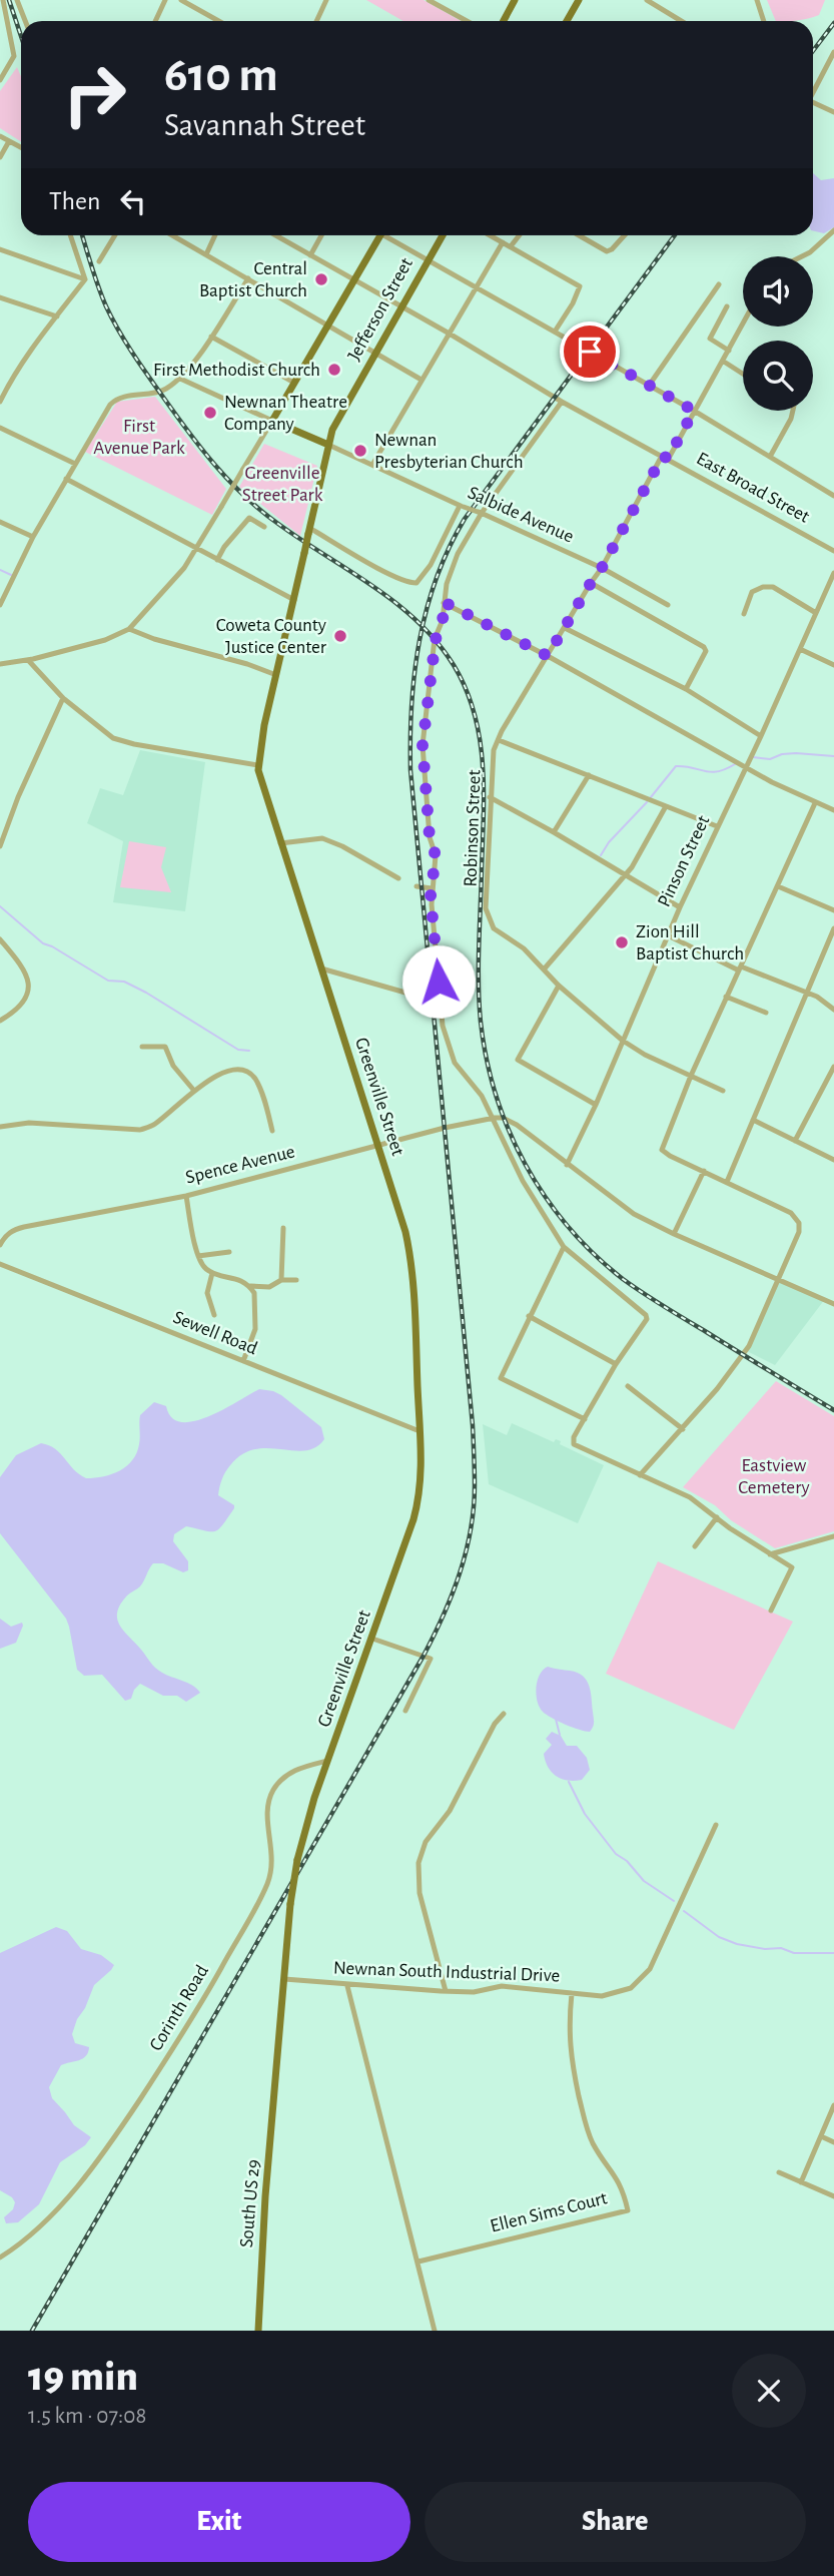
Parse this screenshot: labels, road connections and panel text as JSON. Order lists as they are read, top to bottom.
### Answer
{
  "streets": {
    "main road": [
      "Jefferson Street",
      "Salbide Avenue",
      "Greenville Street",
      "South US 29"
    ],
    "street": [
      "East Broad Street",
      "Robinson Street",
      "Pinson Street",
      "Spence Avenue",
      "Sewell Road",
      "Newnan South Industrial Drive",
      "Corinth Road",
      "Ellen Sims Court"
    ]
  },
  "crossings": [
    ["Jefferson Street", "East Broad Street"],
    ["Jefferson Street", "Salbide Avenue"],
    ["Jefferson Street", "Greenville Street"],
    ["East Broad Street", "Robinson Street"],
    ["Salbide Avenue", "Robinson Street"],
    ["Salbide Avenue", "Greenville Street"],
    ["Robinson Street", "Pinson Street"],
    ["Greenville Street", "Spence Avenue"],
    ["Greenville Street", "Sewell Road"],
    ["Greenville Street", "Corinth Road"],
    ["Greenville Street", "South US 29"],
    ["Newnan South Industrial Drive", "South US 29"],
    ["Newnan South Industrial Drive", "Ellen Sims Court"]
  ],
  "parks": ["First Avenue Park", "Greenville Street Park", "Eastview Cemetery"],
  "places": [
    "Central Baptist Church",
    "First Methodist Church",
    "Newnan Theatre Company",
    "Newnan Presbyterian Church",
    "Coweta County Justice Center",
    "Zion Hill Baptist Church"
  ],
  "page": {
    "turn": ["610 m", "Savannah Street"],
    "then": "Then",
    "heading": ["19 min", "1.5 km · 07:08"],
    "buttons": ["Exit", "Share"]
  }
}
